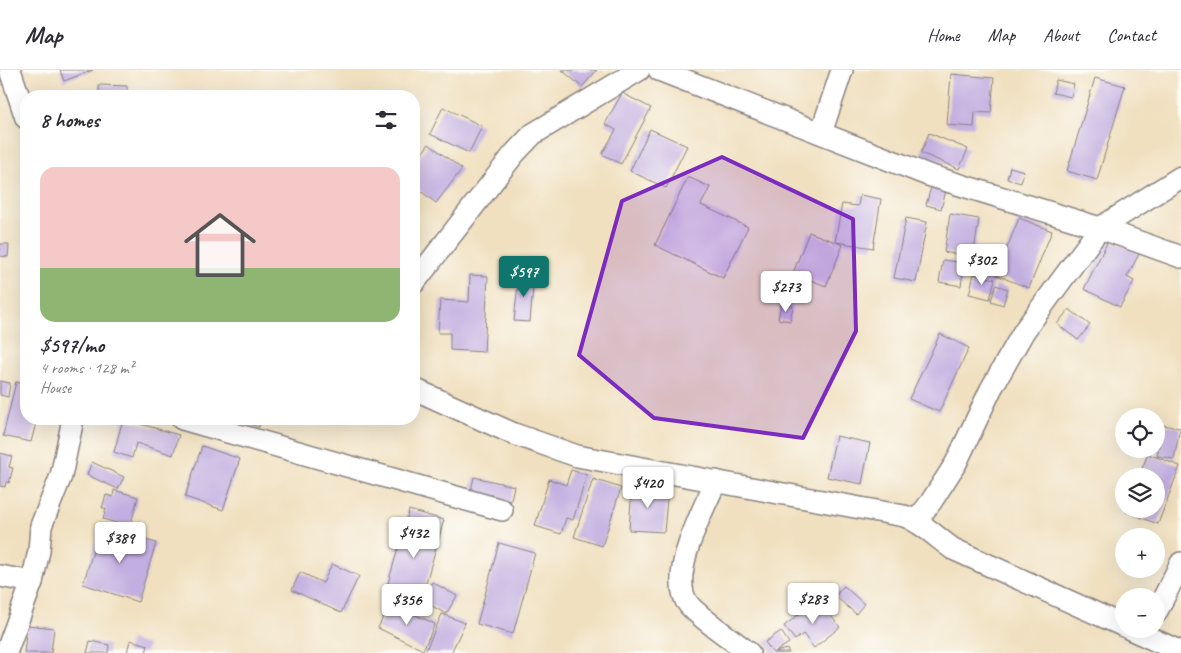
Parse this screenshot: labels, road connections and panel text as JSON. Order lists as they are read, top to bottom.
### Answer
{
  "page": {
    "header": "Map",
    "nav": [
      "Home",
      "Map",
      "About",
      "Contact"
    ],
    "heading": "8 homes",
    "list": [
      {
        "name": "$597/mo",
        "note": "4 rooms · 128 m² · House"
      }
    ],
    "price": [
      "$302",
      "$597",
      "$273",
      "$420",
      "$432",
      "$389",
      "$283",
      "$356"
    ],
    "map_buttons": ["+", "−"]
  }
}
